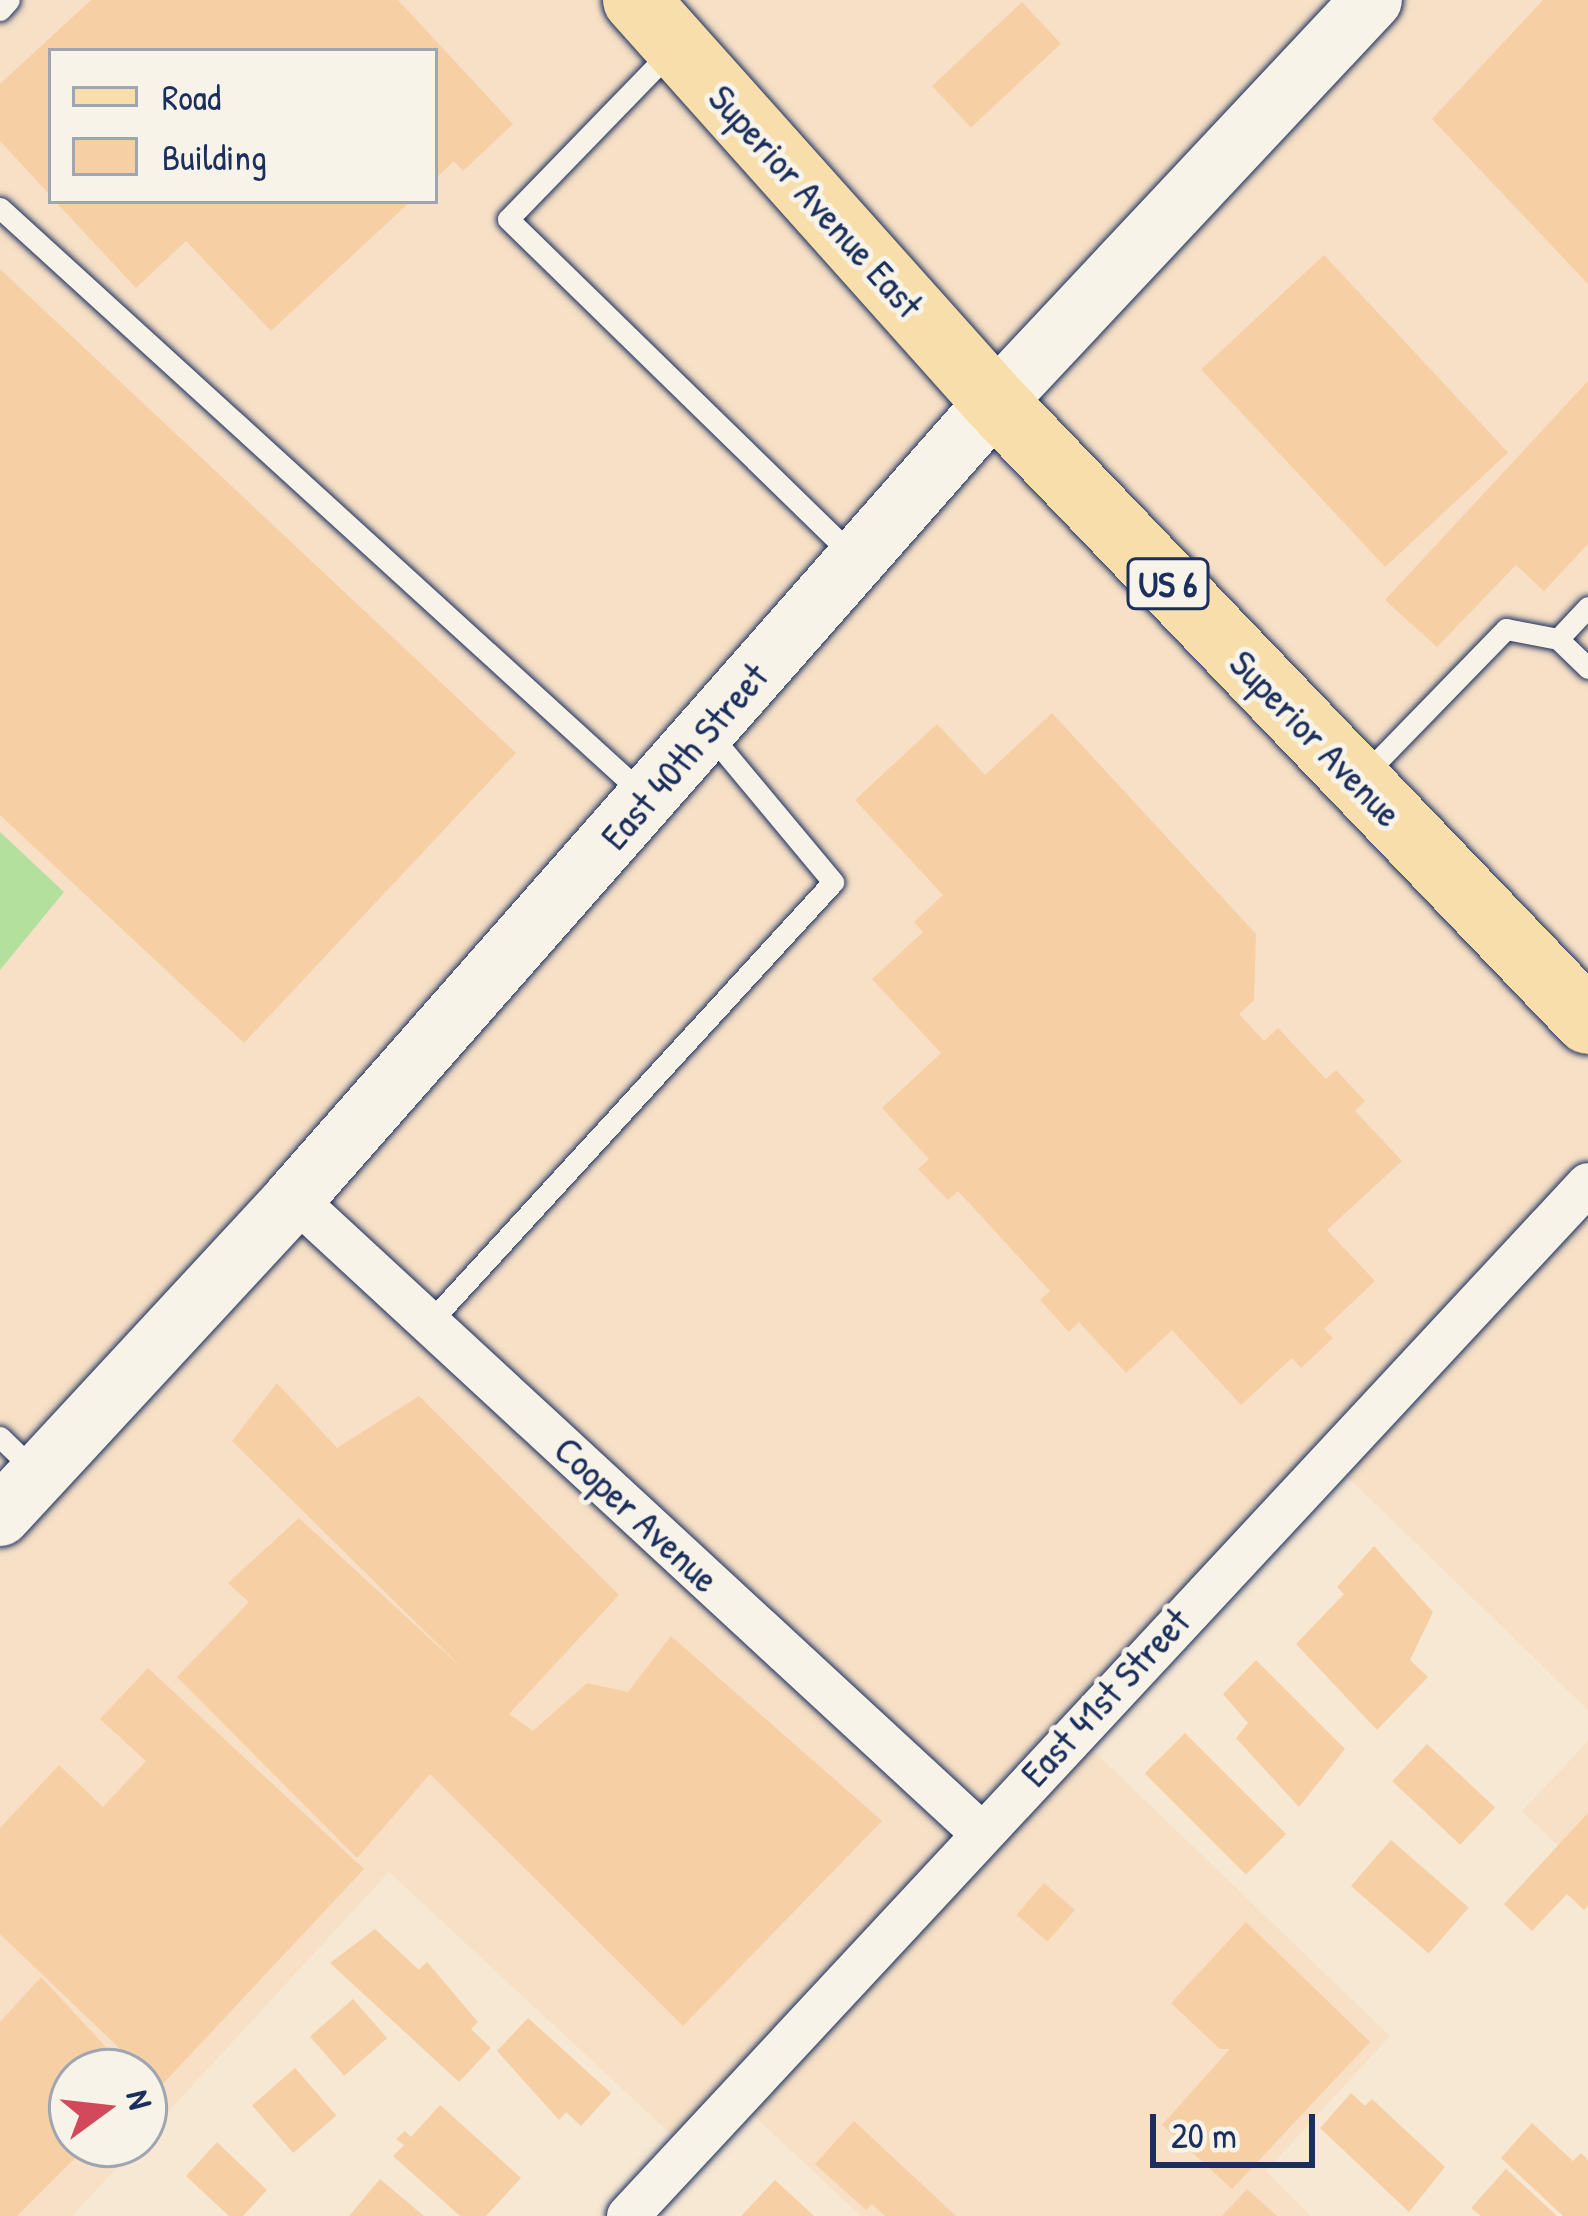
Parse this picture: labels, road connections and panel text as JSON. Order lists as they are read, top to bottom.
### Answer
{
  "streets": {
    "main road": ["Superior Avenue East", "US 6", "Superior Avenue"],
    "street": ["East 40th Street", "Cooper Avenue", "East 41st Street"]
  },
  "crossings": [
    ["Superior Avenue East", "Superior Avenue"],
    ["Superior Avenue East", "East 40th Street"],
    ["Superior Avenue", "East 40th Street"],
    ["East 40th Street", "Cooper Avenue"],
    ["Cooper Avenue", "East 41st Street"]
  ],
  "legend": ["Road", "Building"],
  "scale_bar": "20 m",
  "north": "right"
}
